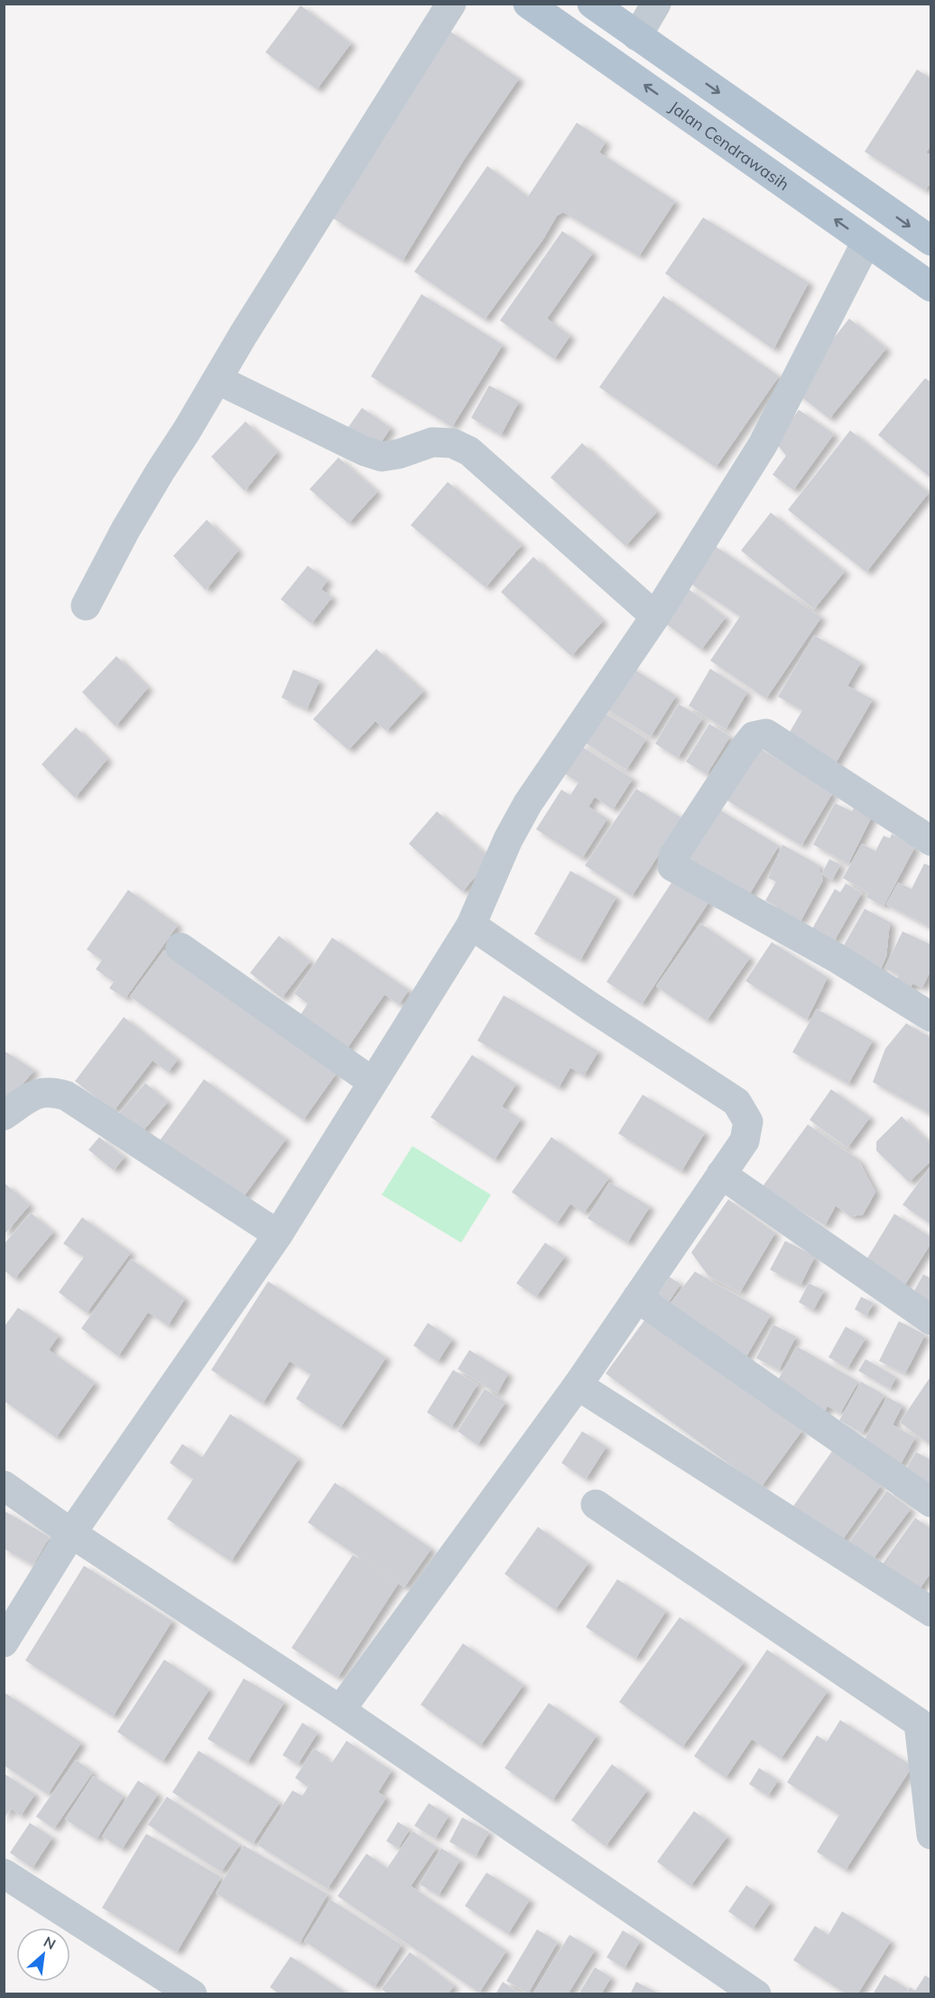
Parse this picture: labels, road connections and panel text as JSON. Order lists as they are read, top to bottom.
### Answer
{
  "streets": {
    "main road": ["Jalan Cendrawasih"]
  },
  "north": "top right"
}
